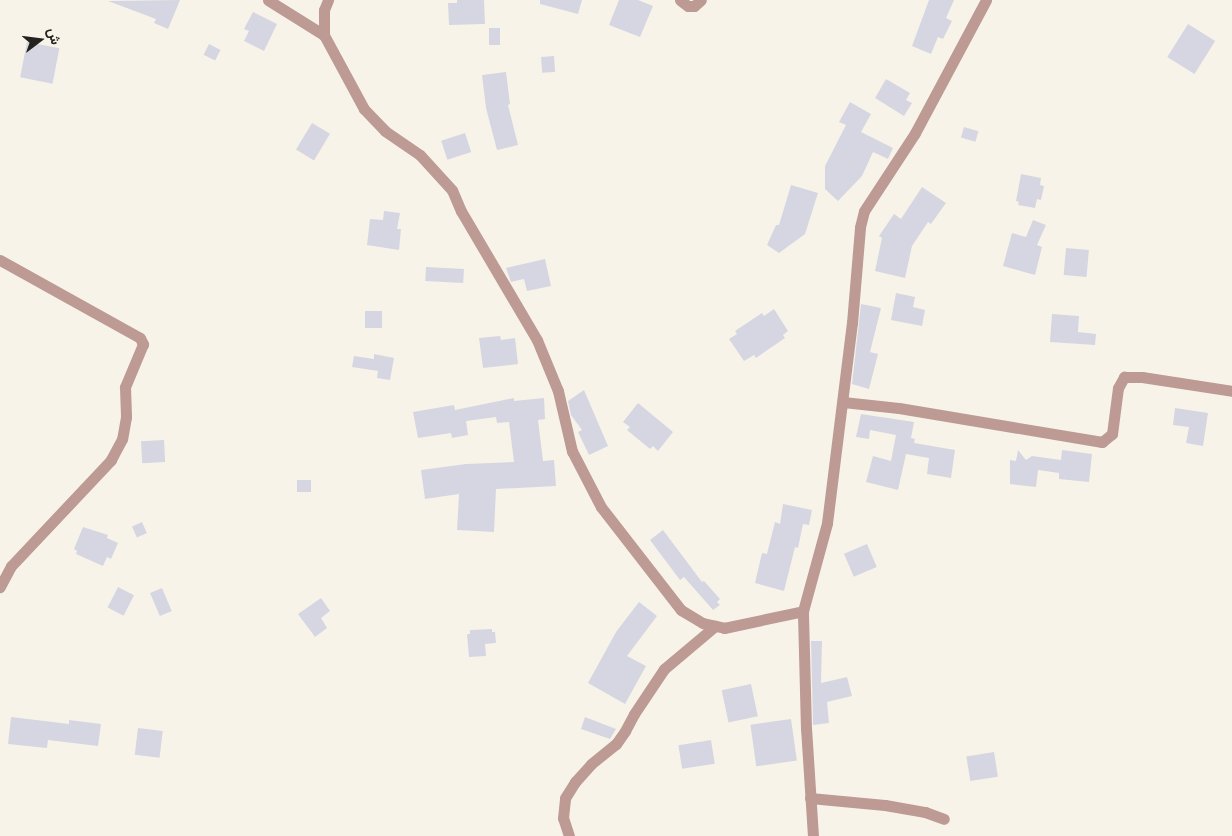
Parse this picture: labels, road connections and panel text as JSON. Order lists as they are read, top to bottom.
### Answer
{
  "north": "right"
}
